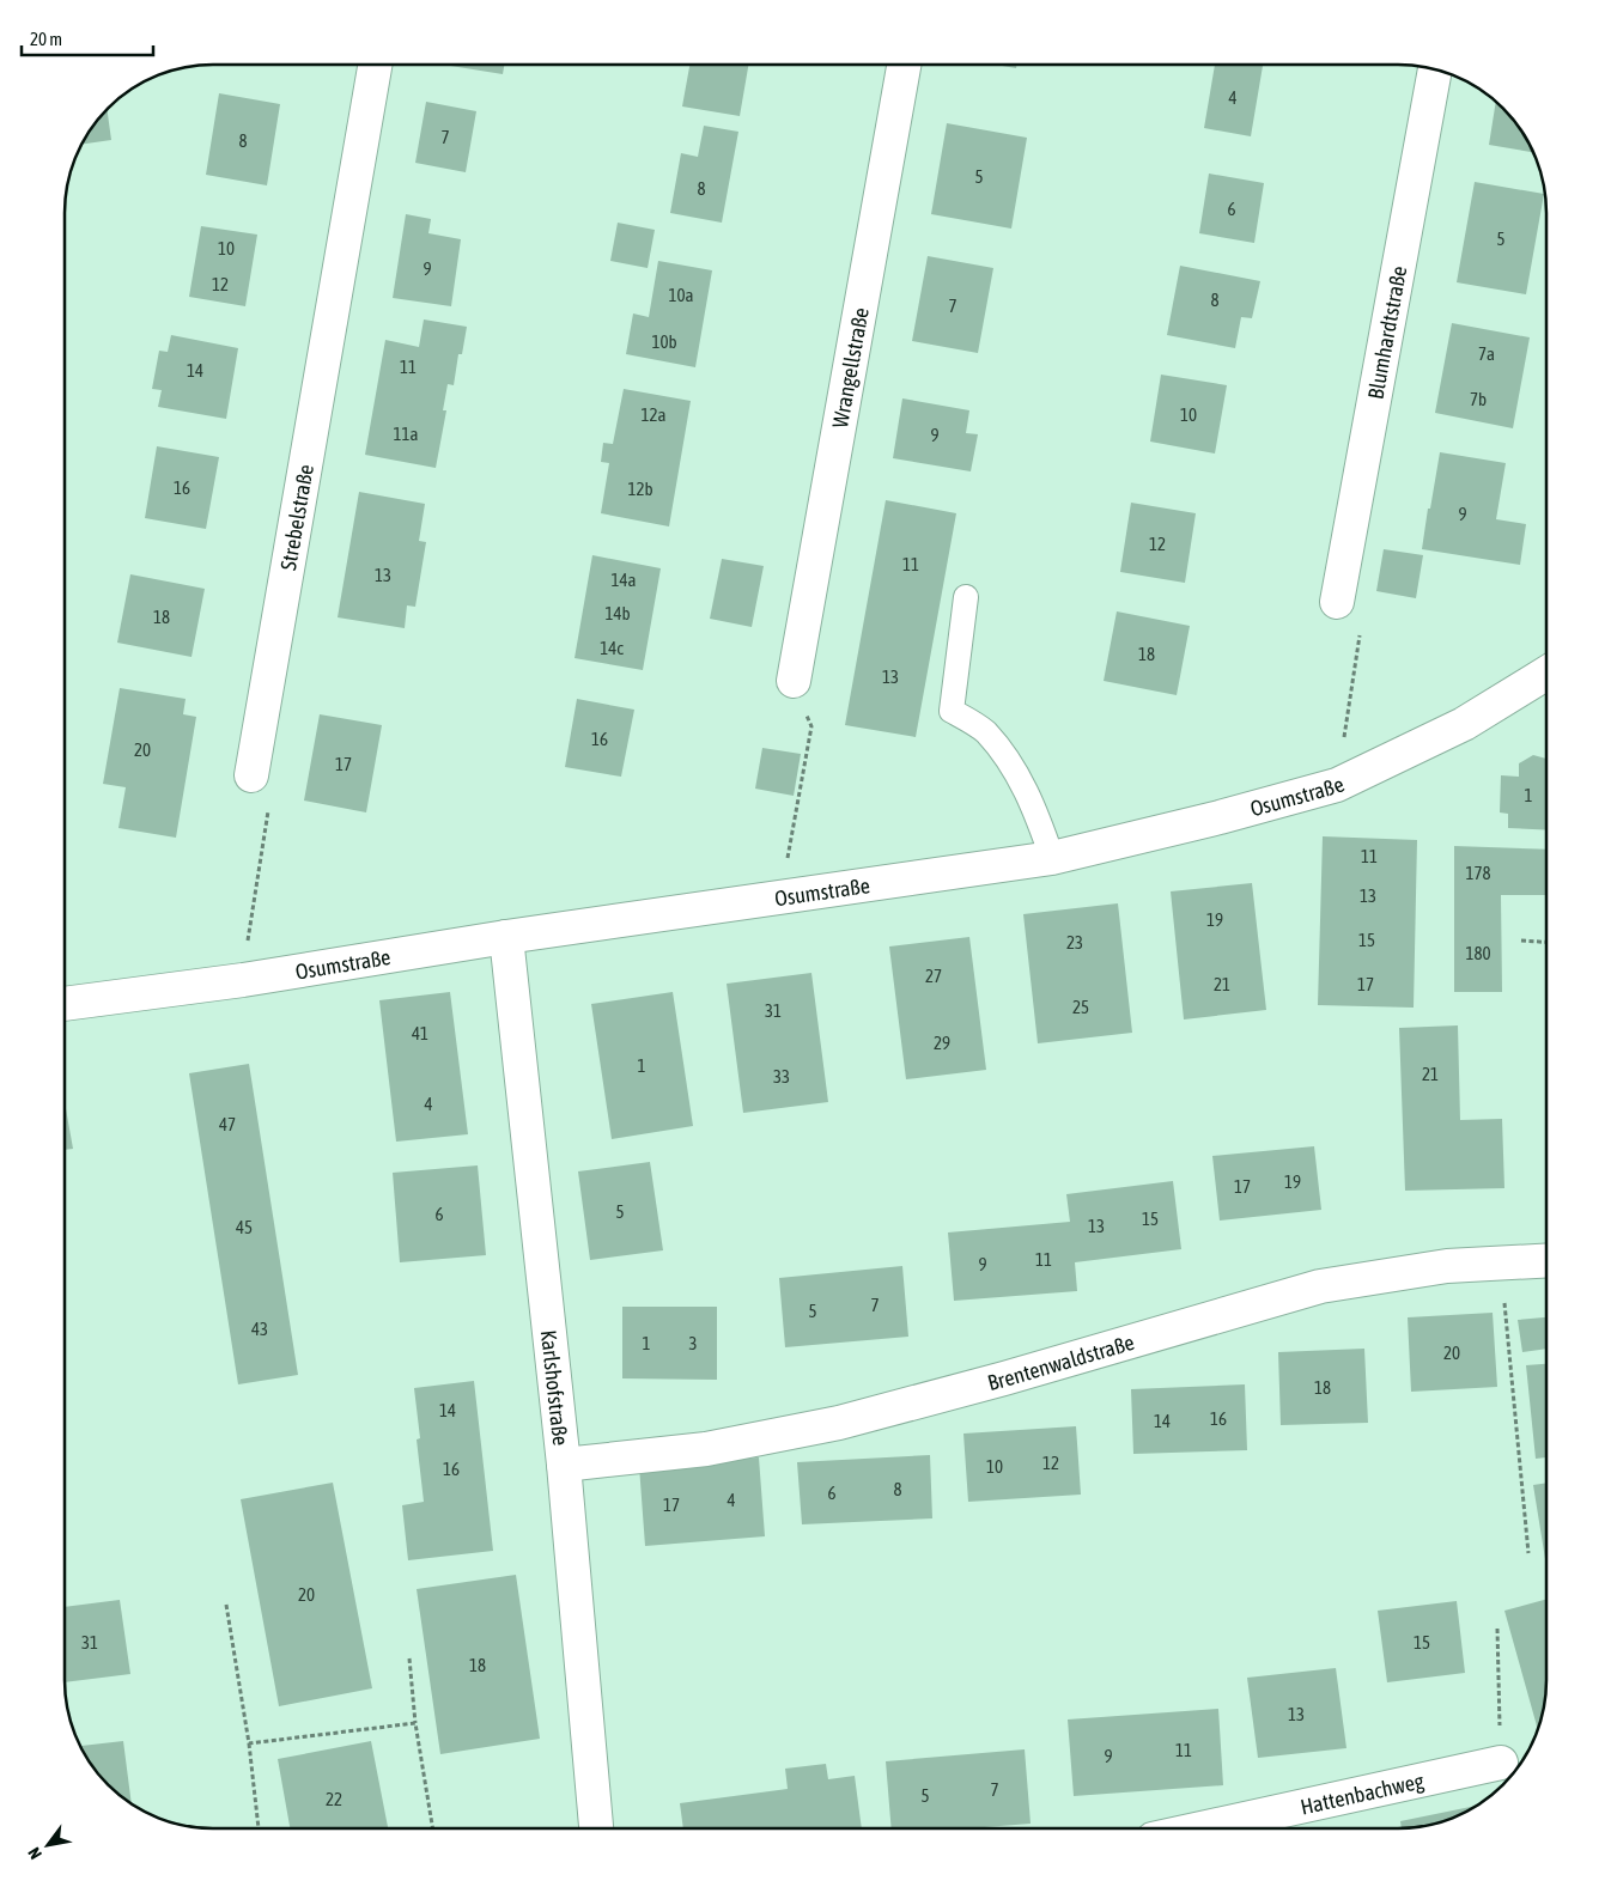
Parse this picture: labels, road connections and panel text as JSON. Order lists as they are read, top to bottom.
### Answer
{
  "streets": {
    "street": [
      "Blumhardtstraße",
      "Wrangellstraße",
      "Strebelstraße",
      "Osumstraße",
      "Brentenwaldstraße",
      "Karlshofstraße",
      "Hattenbachweg"
    ]
  },
  "crossings": [
    ["Osumstraße", "Karlshofstraße"],
    ["Brentenwaldstraße", "Karlshofstraße"]
  ],
  "house_numbers": [
    "4",
    "7",
    "8",
    "5",
    "8",
    "6",
    "5",
    "10",
    "9",
    "12",
    "10a",
    "8",
    "7",
    "10b",
    "7a",
    "11",
    "14",
    "7b",
    "12a",
    "10",
    "11a",
    "9",
    "16",
    "12b",
    "9",
    "12",
    "11",
    "13",
    "14a",
    "14b",
    "18",
    "14c",
    "18",
    "13",
    "16",
    "20",
    "17",
    "1",
    "11",
    "178",
    "13",
    "19",
    "15",
    "23",
    "180",
    "27",
    "21",
    "17",
    "25",
    "31",
    "41",
    "29",
    "1",
    "21",
    "33",
    "4",
    "47",
    "19",
    "17",
    "5",
    "6",
    "15",
    "13",
    "45",
    "11",
    "9",
    "7",
    "5",
    "43",
    "1",
    "3",
    "20",
    "18",
    "14",
    "16",
    "14",
    "12",
    "10",
    "16",
    "8",
    "6",
    "4",
    "17",
    "20",
    "31",
    "15",
    "18",
    "13",
    "11",
    "9",
    "7",
    "5",
    "22"
  ],
  "scale_bar": "20 m",
  "north": "bottom left"
}
